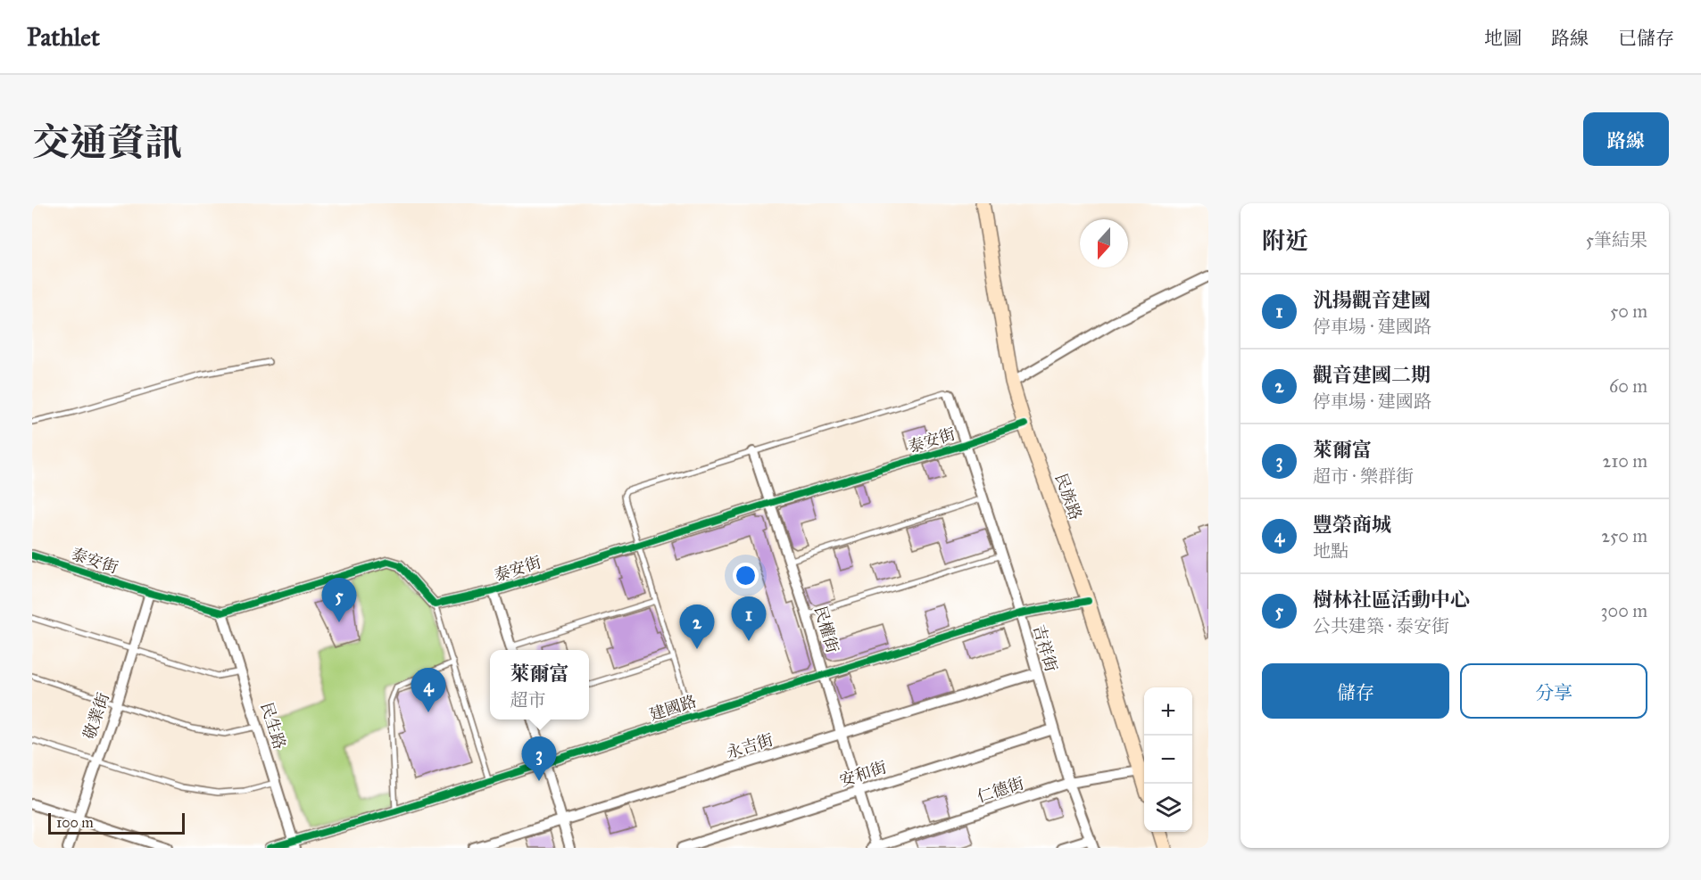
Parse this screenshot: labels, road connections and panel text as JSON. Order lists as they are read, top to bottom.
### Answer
{
  "streets": {
    "street": [
      "泰安街",
      "民族路",
      "民權街",
      "吉祥街",
      "建國路",
      "敬業街",
      "民生路",
      "永吉街",
      "安和街",
      "仁德街"
    ]
  },
  "crossings": [
    ["泰安街", "民族路"],
    ["泰安街", "民權街"],
    ["泰安街", "吉祥街"],
    ["泰安街", "敬業街"],
    ["泰安街", "民生路"],
    ["民族路", "建國路"],
    ["民族路", "仁德街"],
    ["民權街", "建國路"],
    ["民權街", "永吉街"],
    ["民權街", "安和街"],
    ["民權街", "仁德街"],
    ["吉祥街", "建國路"],
    ["吉祥街", "永吉街"],
    ["吉祥街", "安和街"],
    ["吉祥街", "仁德街"],
    ["建國路", "民生路"]
  ],
  "scale_bar": "100 m",
  "north": "bottom",
  "page": {
    "header": "Pathlet",
    "nav": ["地圖", "路線", "已儲存"],
    "title": "交通資訊",
    "buttons": [
      "路線",
      ["儲存", "分享"]
    ],
    "heading": ["附近", "5筆結果"],
    "list": [
      {
        "mark": "1",
        "name": "汎揚觀音建國",
        "note": "停車場 · 建國路",
        "value": "50 m"
      },
      {
        "mark": "2",
        "name": "觀音建國二期",
        "note": "停車場 · 建國路",
        "value": "60 m"
      },
      {
        "mark": "3",
        "name": "萊爾富",
        "note": "超市 · 樂群街",
        "value": "210 m"
      },
      {
        "mark": "4",
        "name": "豐榮商城",
        "note": "地點",
        "value": "250 m"
      },
      {
        "mark": "5",
        "name": "樹林社區活動中心",
        "note": "公共建築 · 泰安街",
        "value": "300 m"
      }
    ],
    "pins": [
      "5",
      "1",
      "2",
      "4",
      "3"
    ],
    "popup": ["萊爾富", "超市"],
    "map_buttons": ["+", "−"],
    "scale": "100 m"
  }
}
